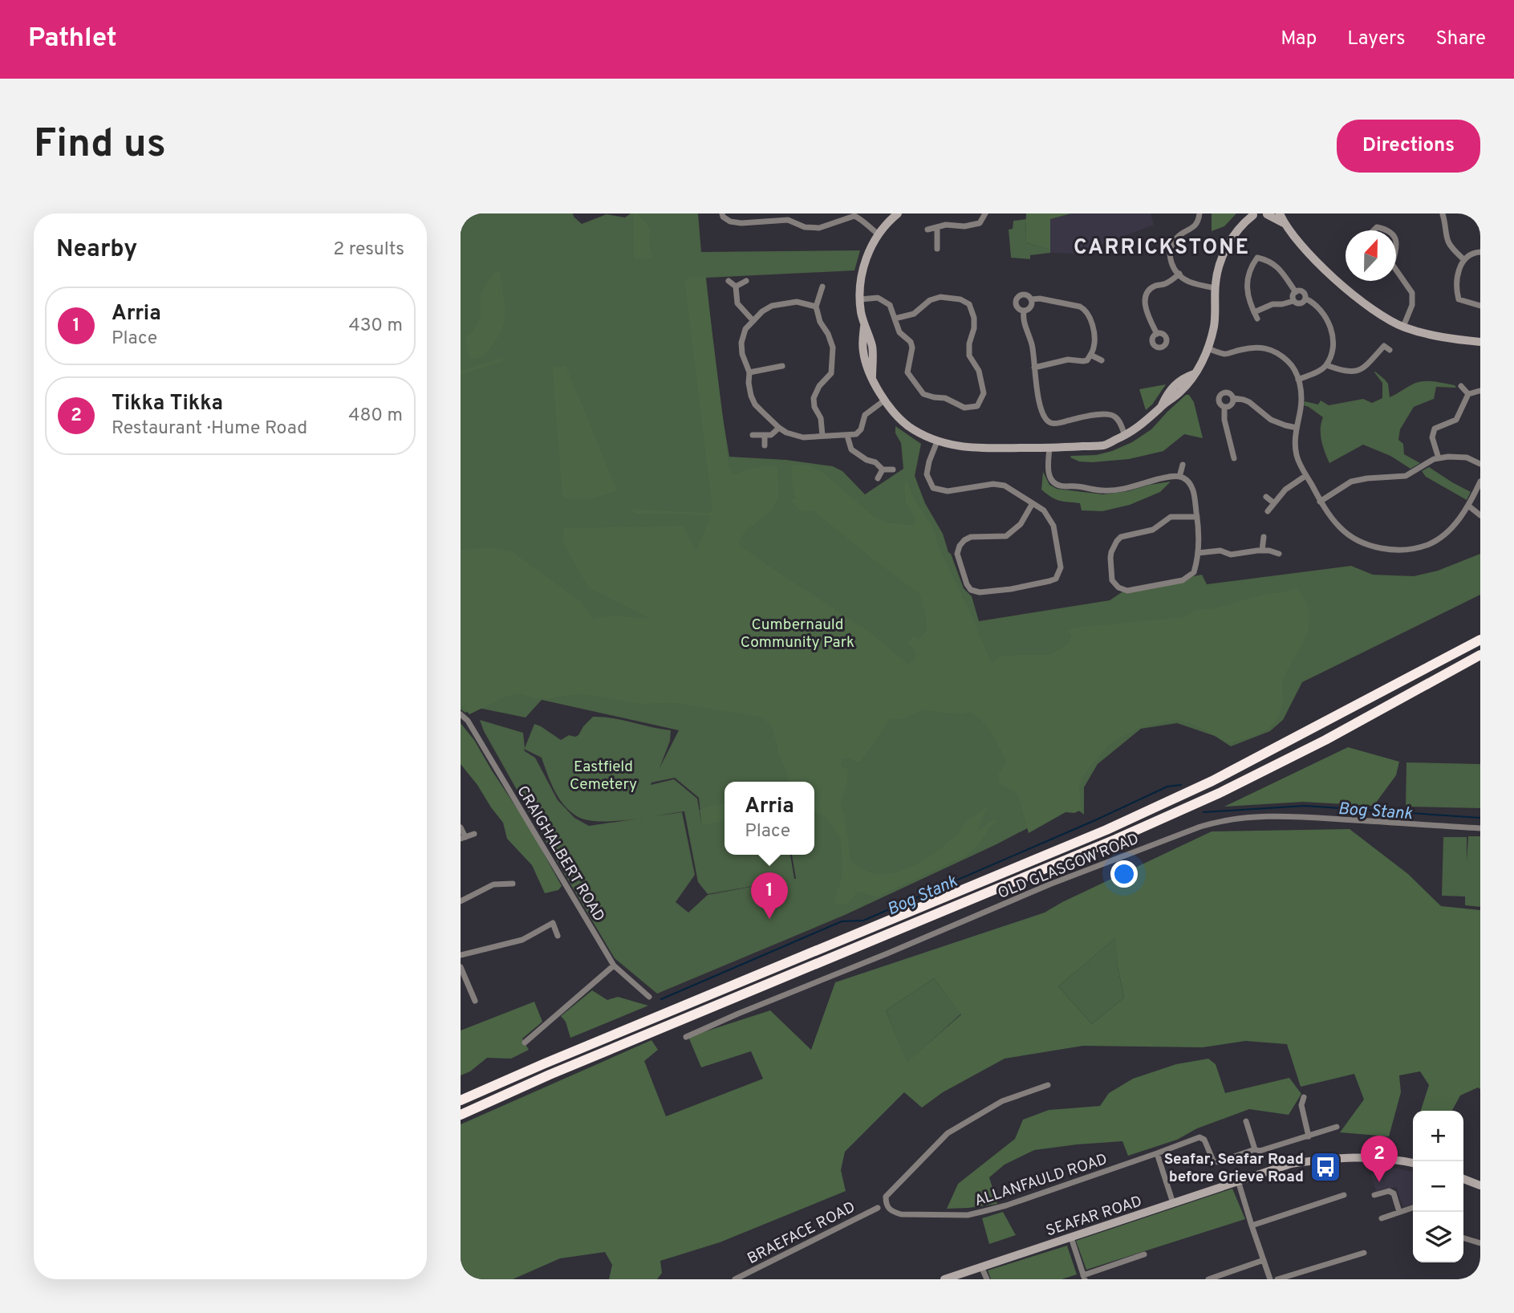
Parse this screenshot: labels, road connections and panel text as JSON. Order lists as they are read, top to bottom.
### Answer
{
  "streets": {
    "street": [
      "CRAIGHALBERT ROAD",
      "OLD GLASGOW ROAD",
      "ALLANFAULD ROAD",
      "SEAFAR ROAD",
      "BRAEFACE ROAD"
    ]
  },
  "districts": ["CARRICKSTONE"],
  "water": ["Bog Stank"],
  "parks": ["Cumbernauld Community Park", "Eastfield Cemetery"],
  "places": {
    "bus stop": ["Seafar, Seafar Road before Grieve Road"]
  },
  "north": "top",
  "page": {
    "header": "Pathlet",
    "nav": ["Map", "Layers", "Share"],
    "buttons": "Directions",
    "title": "Find us",
    "heading": ["Nearby", "2 results"],
    "list": [
      {
        "mark": "1",
        "name": "Arria",
        "note": "Place",
        "value": "430 m"
      },
      {
        "mark": "2",
        "name": "Tikka Tikka",
        "note": "Restaurant · Hume Road",
        "value": "480 m"
      }
    ],
    "popup": ["Arria", "Place"],
    "pins": ["1", "2"],
    "map_buttons": ["+", "−"]
  }
}
